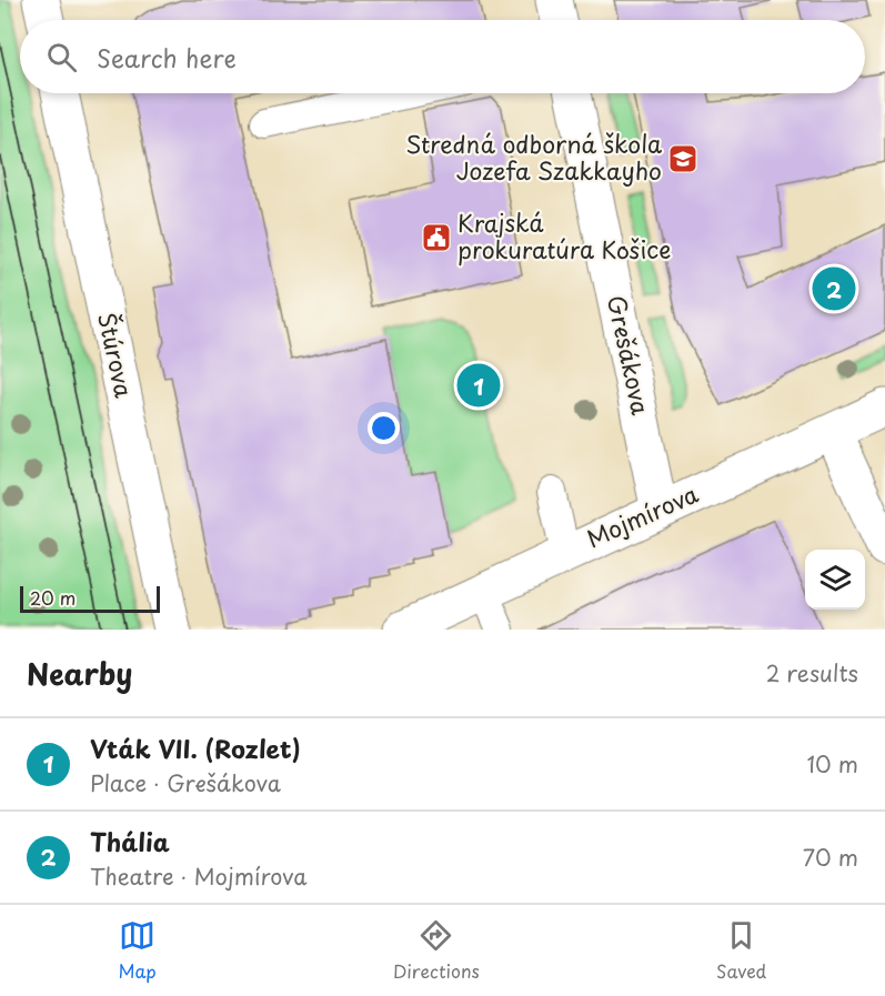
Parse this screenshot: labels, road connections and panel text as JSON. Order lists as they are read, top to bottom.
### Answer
{
  "streets": {
    "street": ["Štúrova", "Grešákova", "Mojmírova"]
  },
  "crossings": [
    ["Grešákova", "Mojmírova"]
  ],
  "places": {
    "school or university": ["Stredná odborná škola Jozefa Szakkayho"],
    "public building": ["Krajská prokuratúra Košice"]
  },
  "scale_bar": "20 m",
  "page": {
    "search": "Search here",
    "pins": ["2", "1"],
    "scale": "20 m",
    "heading": ["Nearby", "2 results"],
    "list": [
      {
        "mark": "1",
        "name": "Vták VII. (Rozlet)",
        "note": "Place · Grešákova",
        "value": "10 m"
      },
      {
        "mark": "2",
        "name": "Thália",
        "note": "Theatre · Mojmírova",
        "value": "70 m"
      }
    ],
    "nav": ["Map", "Directions", "Saved"]
  }
}
